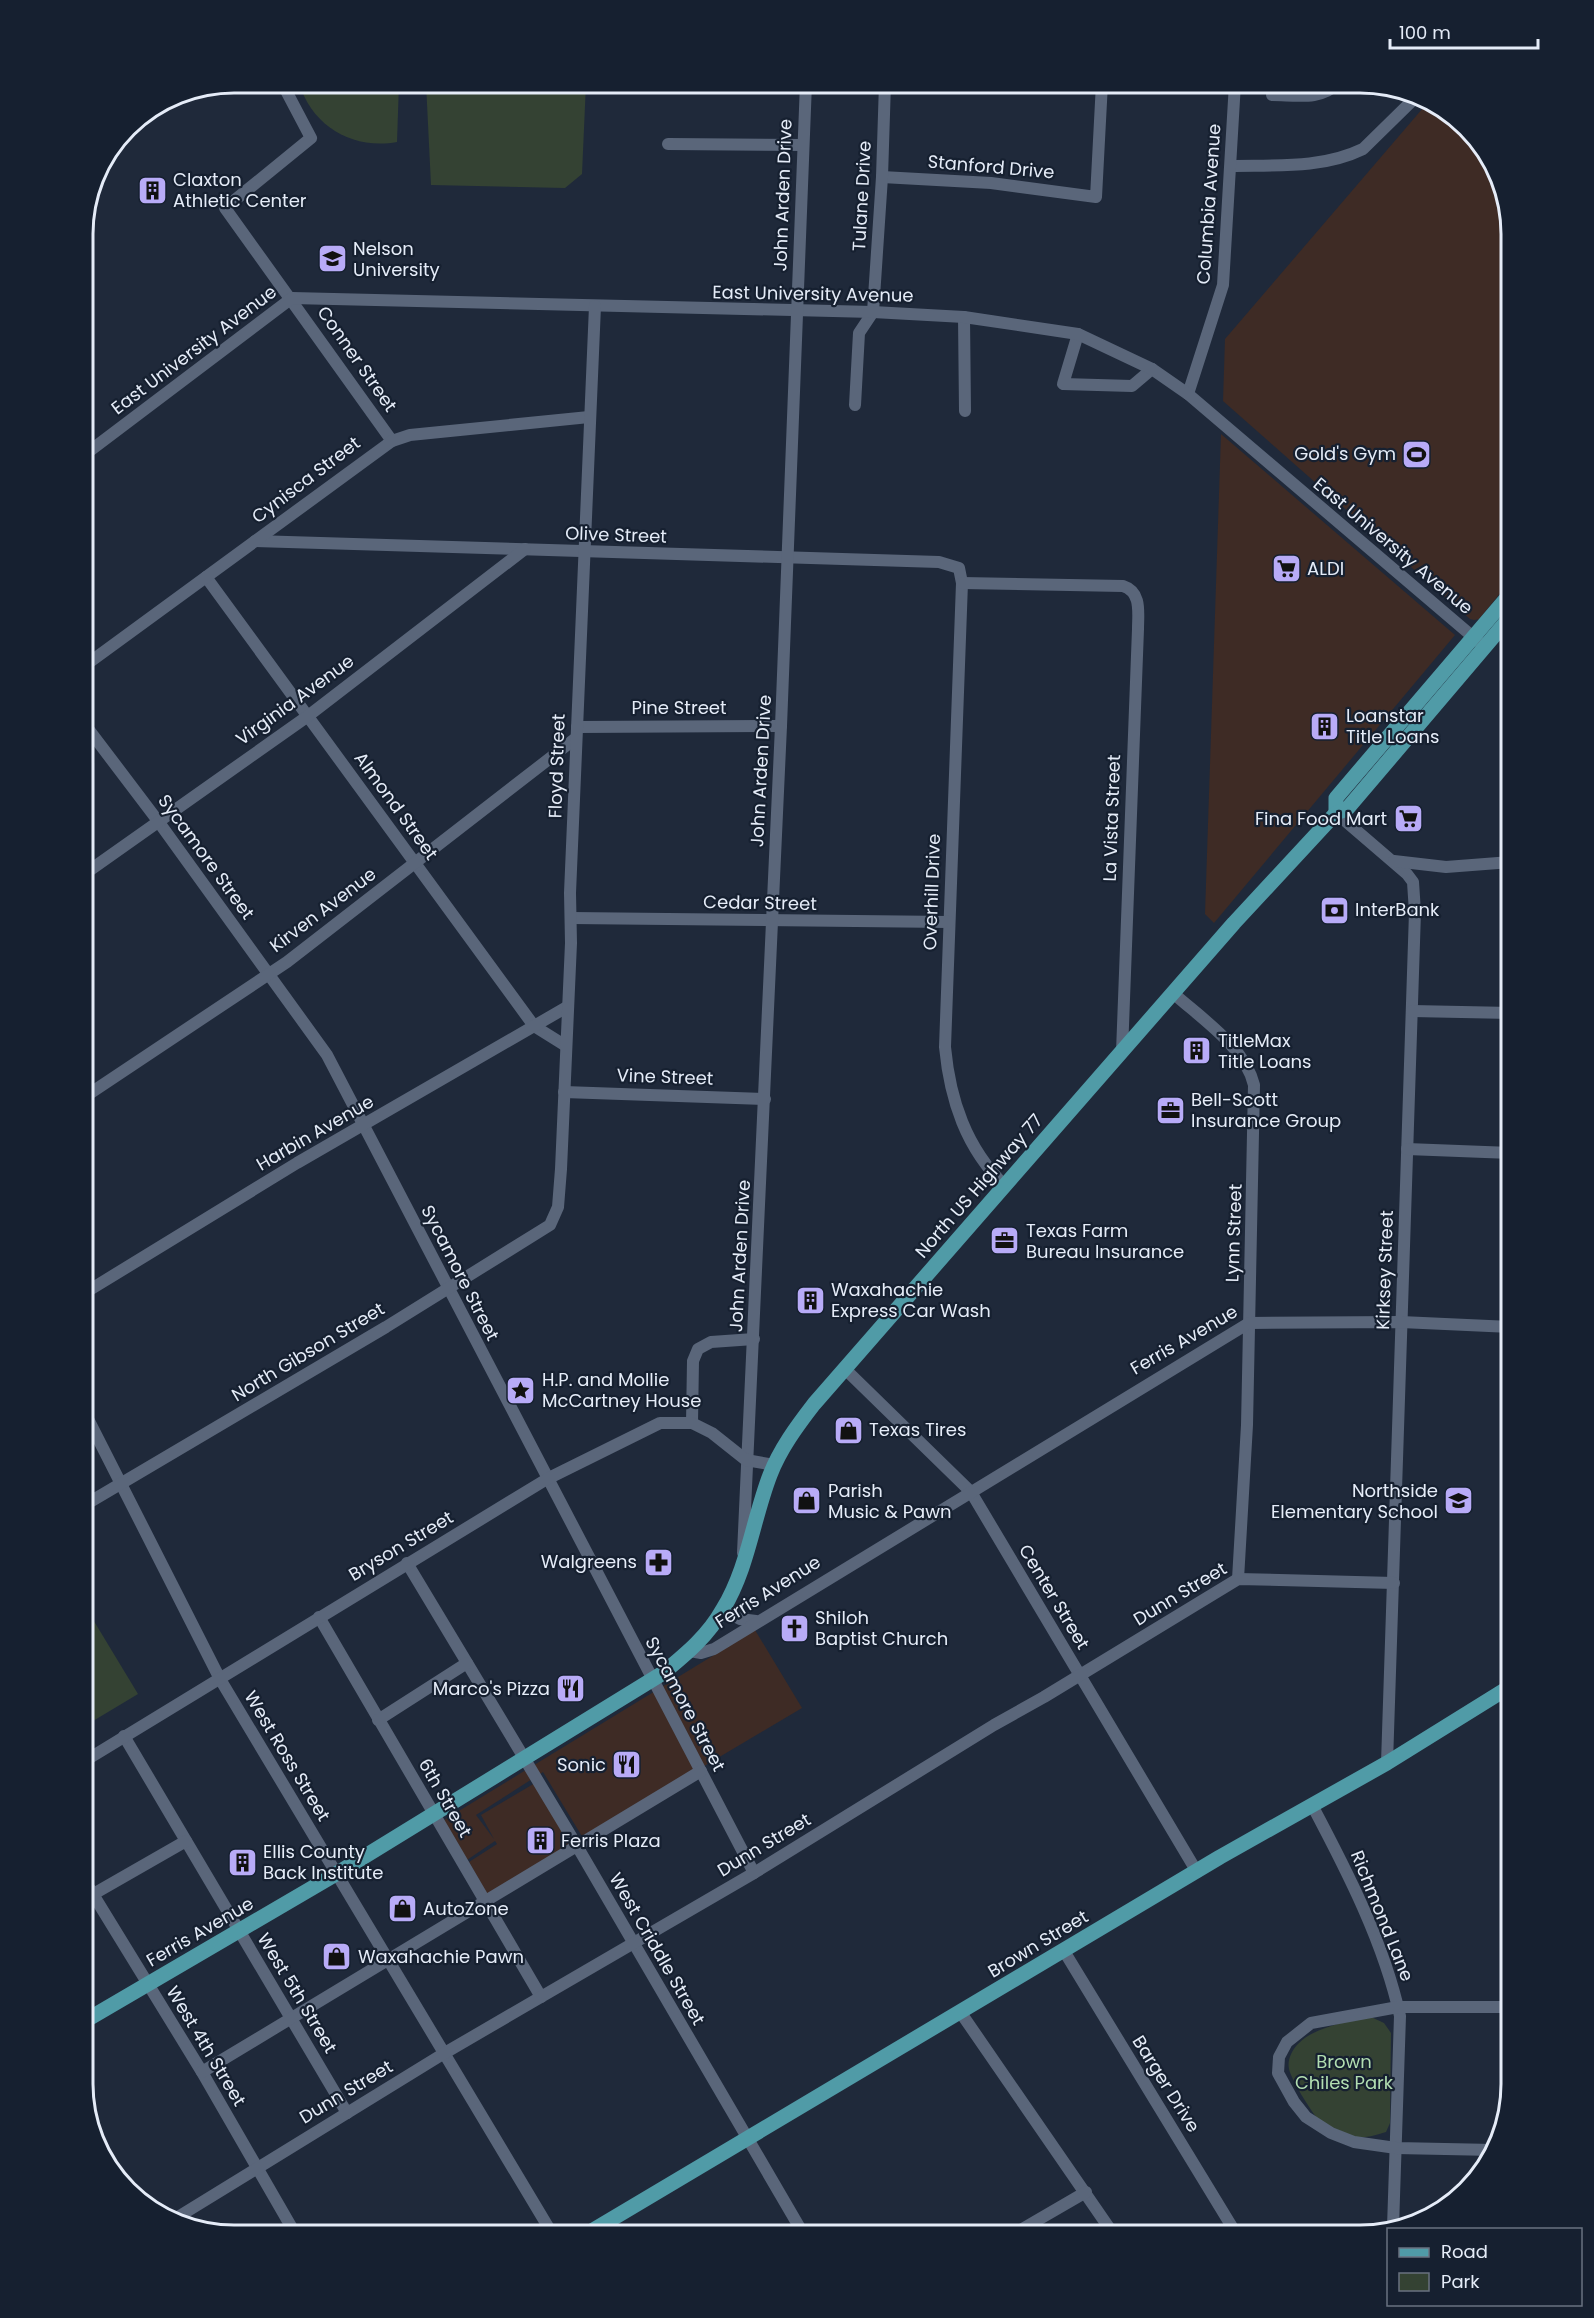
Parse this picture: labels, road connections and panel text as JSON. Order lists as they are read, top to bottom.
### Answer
{
  "streets": {
    "main road": ["North US Highway 77", "Ferris Avenue", "Brown Street"],
    "street": [
      "Stanford Drive",
      "John Arden Drive",
      "Tulane Drive",
      "Columbia Avenue",
      "East University Avenue",
      "Conner Street",
      "Cynisca Street",
      "Olive Street",
      "Virginia Avenue",
      "Pine Street",
      "Floyd Street",
      "Almond Street",
      "La Vista Street",
      "Sycamore Street",
      "Overhill Drive",
      "Cedar Street",
      "Kirven Avenue",
      "Vine Street",
      "Harbin Avenue",
      "Lynn Street",
      "Kirksey Street",
      "North Gibson Street",
      "Bryson Street",
      "Dunn Street",
      "Center Street",
      "West Ross Street",
      "6th Street",
      "Richmond Lane",
      "West Criddle Street",
      "West 5th Street",
      "West 4th Street",
      "Barger Drive"
    ]
  },
  "crossings": [
    ["Stanford Drive", "Tulane Drive"],
    ["John Arden Drive", "East University Avenue"],
    ["John Arden Drive", "Olive Street"],
    ["John Arden Drive", "Pine Street"],
    ["John Arden Drive", "Cedar Street"],
    ["John Arden Drive", "Vine Street"],
    ["Tulane Drive", "East University Avenue"],
    ["Columbia Avenue", "East University Avenue"],
    ["East University Avenue", "Conner Street"],
    ["East University Avenue", "Floyd Street"],
    ["East University Avenue", "North US Highway 77"],
    ["Conner Street", "Cynisca Street"],
    ["Cynisca Street", "Olive Street"],
    ["Cynisca Street", "Floyd Street"],
    ["Cynisca Street", "Almond Street"],
    ["Olive Street", "Virginia Avenue"],
    ["Olive Street", "Floyd Street"],
    ["Olive Street", "La Vista Street"],
    ["Olive Street", "Overhill Drive"],
    ["Virginia Avenue", "Almond Street"],
    ["Virginia Avenue", "Sycamore Street"],
    ["Pine Street", "Floyd Street"],
    ["Pine Street", "Kirven Avenue"],
    ["Floyd Street", "Almond Street"],
    ["Floyd Street", "Cedar Street"],
    ["Floyd Street", "Kirven Avenue"],
    ["Floyd Street", "Vine Street"],
    ["Floyd Street", "Harbin Avenue"],
    ["Floyd Street", "North Gibson Street"],
    ["Almond Street", "Kirven Avenue"],
    ["Almond Street", "Harbin Avenue"],
    ["La Vista Street", "Overhill Drive"],
    ["La Vista Street", "North US Highway 77"],
    ["Sycamore Street", "Kirven Avenue"],
    ["Sycamore Street", "Harbin Avenue"],
    ["Sycamore Street", "Ferris Avenue"],
    ["Sycamore Street", "North Gibson Street"],
    ["Sycamore Street", "Bryson Street"],
    ["Sycamore Street", "Dunn Street"],
    ["Overhill Drive", "Cedar Street"],
    ["Overhill Drive", "North US Highway 77"],
    ["North US Highway 77", "Lynn Street"],
    ["North US Highway 77", "Kirksey Street"],
    ["North US Highway 77", "Ferris Avenue"],
    ["North US Highway 77", "Center Street"],
    ["Lynn Street", "Ferris Avenue"],
    ["Lynn Street", "Dunn Street"],
    ["Kirksey Street", "Ferris Avenue"],
    ["Kirksey Street", "Dunn Street"],
    ["Kirksey Street", "Brown Street"],
    ["Ferris Avenue", "Center Street"],
    ["Ferris Avenue", "West Ross Street"],
    ["Ferris Avenue", "6th Street"],
    ["Ferris Avenue", "West Criddle Street"],
    ["Ferris Avenue", "West 5th Street"],
    ["Ferris Avenue", "West 4th Street"],
    ["North Gibson Street", "West Ross Street"],
    ["Bryson Street", "West Ross Street"],
    ["Bryson Street", "6th Street"],
    ["Bryson Street", "West Criddle Street"],
    ["Bryson Street", "West 5th Street"],
    ["Dunn Street", "Center Street"],
    ["Dunn Street", "West Ross Street"],
    ["Dunn Street", "6th Street"],
    ["Dunn Street", "West Criddle Street"],
    ["Dunn Street", "West 5th Street"],
    ["Dunn Street", "West 4th Street"],
    ["Center Street", "Brown Street"],
    ["Richmond Lane", "Brown Street"],
    ["Brown Street", "West Criddle Street"],
    ["Brown Street", "Barger Drive"]
  ],
  "parks": ["Brown Chiles Park"],
  "places": {
    "building": [
      "Claxton Athletic Center",
      "Loanstar Title Loans",
      "TitleMax Title Loans",
      "Waxahachie Express Car Wash",
      "Ferris Plaza",
      "Ellis County Back Institute"
    ],
    "school or university": ["Nelson University", "Northside Elementary School"],
    "sports": ["Gold's Gym"],
    "supermarket": ["ALDI", "Fina Food Mart"],
    "bank": ["InterBank"],
    "office": ["Bell-Scott Insurance Group", "Texas Farm Bureau Insurance"],
    "place": ["H.P. and Mollie McCartney House"],
    "shop": [
      "Texas Tires",
      "Parish Music & Pawn",
      "AutoZone",
      "Waxahachie Pawn"
    ],
    "pharmacy": ["Walgreens"],
    "church": ["Shiloh Baptist Church"],
    "restaurant": ["Marco's Pizza", "Sonic"]
  },
  "legend": ["Road", "Park"],
  "scale_bar": "100 m"
}
